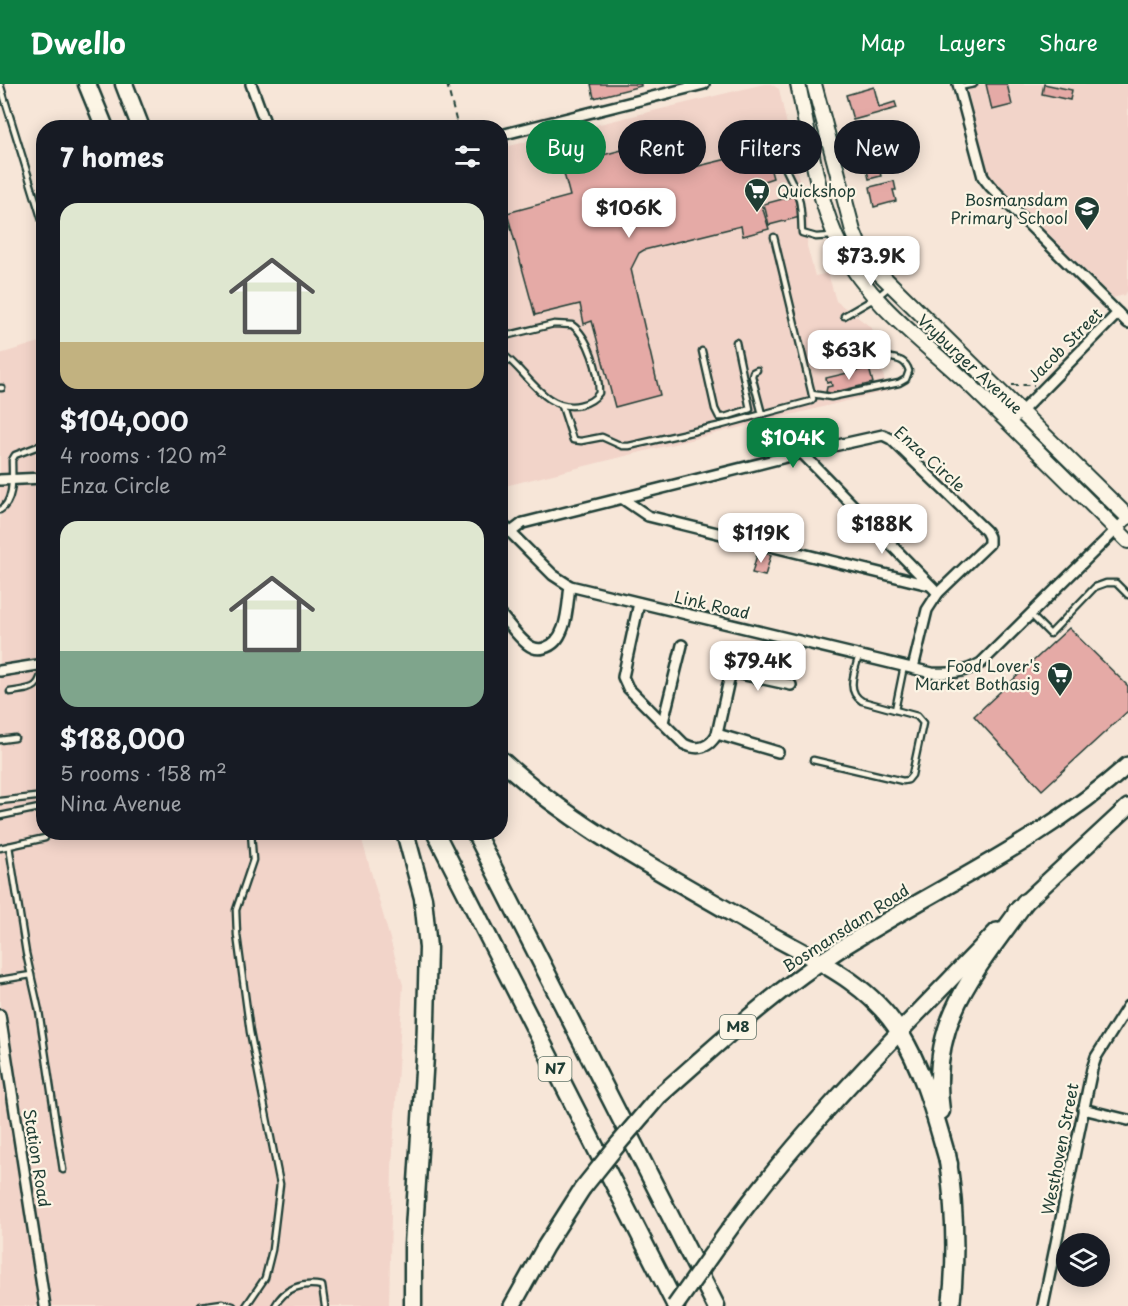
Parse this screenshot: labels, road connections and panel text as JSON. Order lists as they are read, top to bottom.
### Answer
{
  "streets": {
    "highway": ["N7"],
    "main road": ["Bosmansdam Road", "M8"],
    "street": [
      "Jacob Street",
      "Vryburger Avenue",
      "Enza Circle",
      "Link Road",
      "Westhoven Street",
      "Station Road"
    ]
  },
  "crossings": [
    ["Jacob Street", "Vryburger Avenue"],
    ["Vryburger Avenue", "Link Road"],
    ["Enza Circle", "Link Road"]
  ],
  "places": {
    "supermarket": ["Quickshop", "Food Lover's Market Bothasig"],
    "school or university": ["Bosmansdam Primary School"]
  },
  "page": {
    "header": "Dwello",
    "nav": ["Map", "Layers", "Share"],
    "chip": [
      "Buy",
      "Rent",
      "Filters",
      "New"
    ],
    "heading": "7 homes",
    "price": [
      "$106K",
      "$73.9K",
      "$63K",
      "$104K",
      "$188K",
      "$119K",
      "$79.4K"
    ],
    "list": [
      {
        "name": "$104,000",
        "note": "4 rooms · 120 m² · Enza Circle"
      },
      {
        "name": "$188,000",
        "note": "5 rooms · 158 m² · Nina Avenue"
      }
    ]
  }
}
